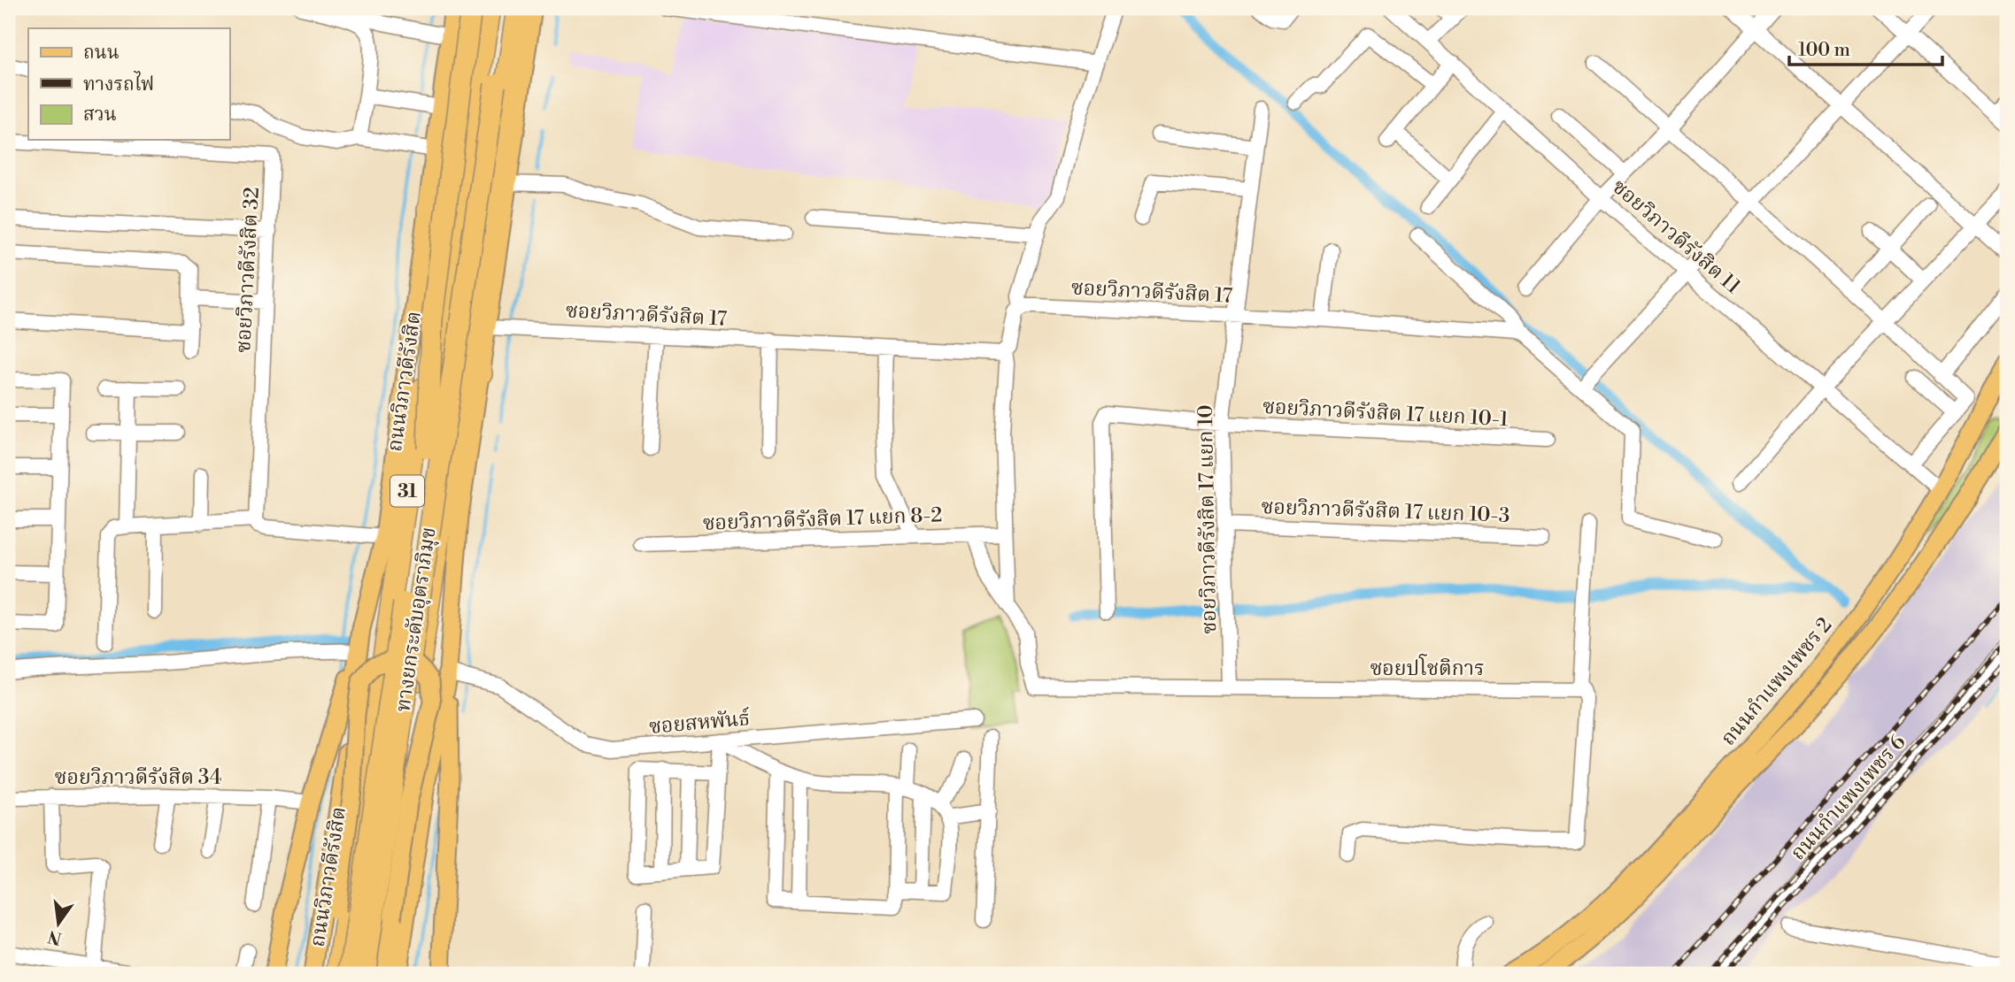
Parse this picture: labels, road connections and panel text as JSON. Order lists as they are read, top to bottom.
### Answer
{
  "streets": {
    "highway": ["ถนนวิภาวดีรังสิต", "31", "ทางยกระดับอุตราภิมุข"],
    "main road": ["ถนนกำแพงเพชร 2"],
    "street": [
      "ซอยวิภาวดีรังสิต 11",
      "ซอยวิภาวดีรังสิต 32",
      "ซอยวิภาวดีรังสิต 17",
      "ซอยวิภาวดีรังสิต 17 แยก 10-1",
      "ซอยวิภาวดีรังสิต 17 แยก 10-3",
      "ซอยวิภาวดีรังสิต 17 แยก 8-2",
      "ซอยวิภาวดีรังสิต 17 แยก 10",
      "ซอยปโชติการ",
      "ซอยสหพันธ์",
      "ซอยวิภาวดีรังสิต 34",
      "ถนนกำแพงเพชร 6"
    ]
  },
  "crossings": [
    ["ซอยวิภาวดีรังสิต 11", "ถนนกำแพงเพชร 2"],
    ["ซอยวิภาวดีรังสิต 17", "31"],
    ["ซอยวิภาวดีรังสิต 17", "ซอยวิภาวดีรังสิต 17 แยก 10"],
    ["ซอยวิภาวดีรังสิต 17 แยก 10-1", "ซอยวิภาวดีรังสิต 17 แยก 10"],
    ["ซอยวิภาวดีรังสิต 17 แยก 10-3", "ซอยวิภาวดีรังสิต 17 แยก 10"],
    ["ซอยวิภาวดีรังสิต 17 แยก 8-2", "ซอยปโชติการ"],
    ["ซอยวิภาวดีรังสิต 17 แยก 10", "ซอยปโชติการ"]
  ],
  "legend": ["ถนน", "ทางรถไฟ", "สวน"],
  "scale_bar": "100 m",
  "north": "bottom"
}
